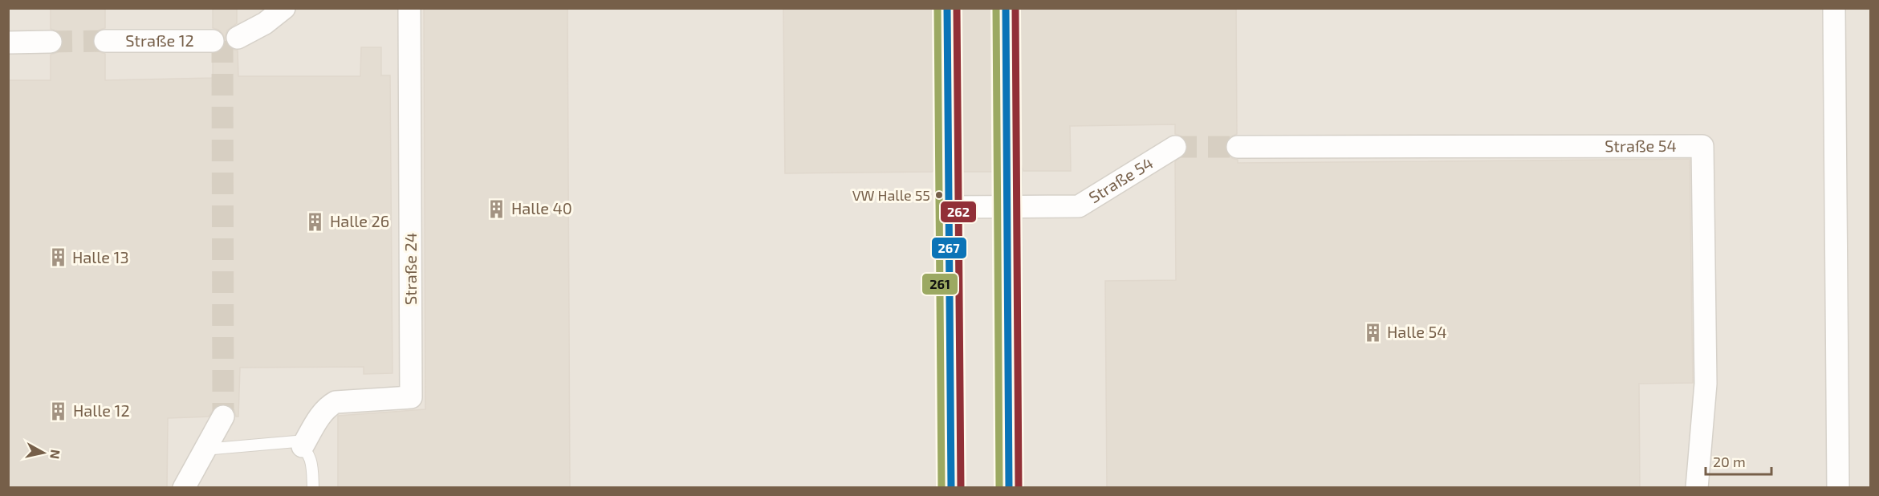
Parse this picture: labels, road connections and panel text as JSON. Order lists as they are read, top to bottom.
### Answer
{
  "streets": {
    "street": ["Straße 12", "Straße 54", "Straße 24"]
  },
  "places": {
    "other": ["VW Halle 55"],
    "building": [
      "Halle 40",
      "Halle 26",
      "Halle 13",
      "Halle 54",
      "Halle 12"
    ]
  },
  "lines": ["transit line 267", "transit line 261", "transit line 262"],
  "scale_bar": "20 m",
  "north": "right"
}
